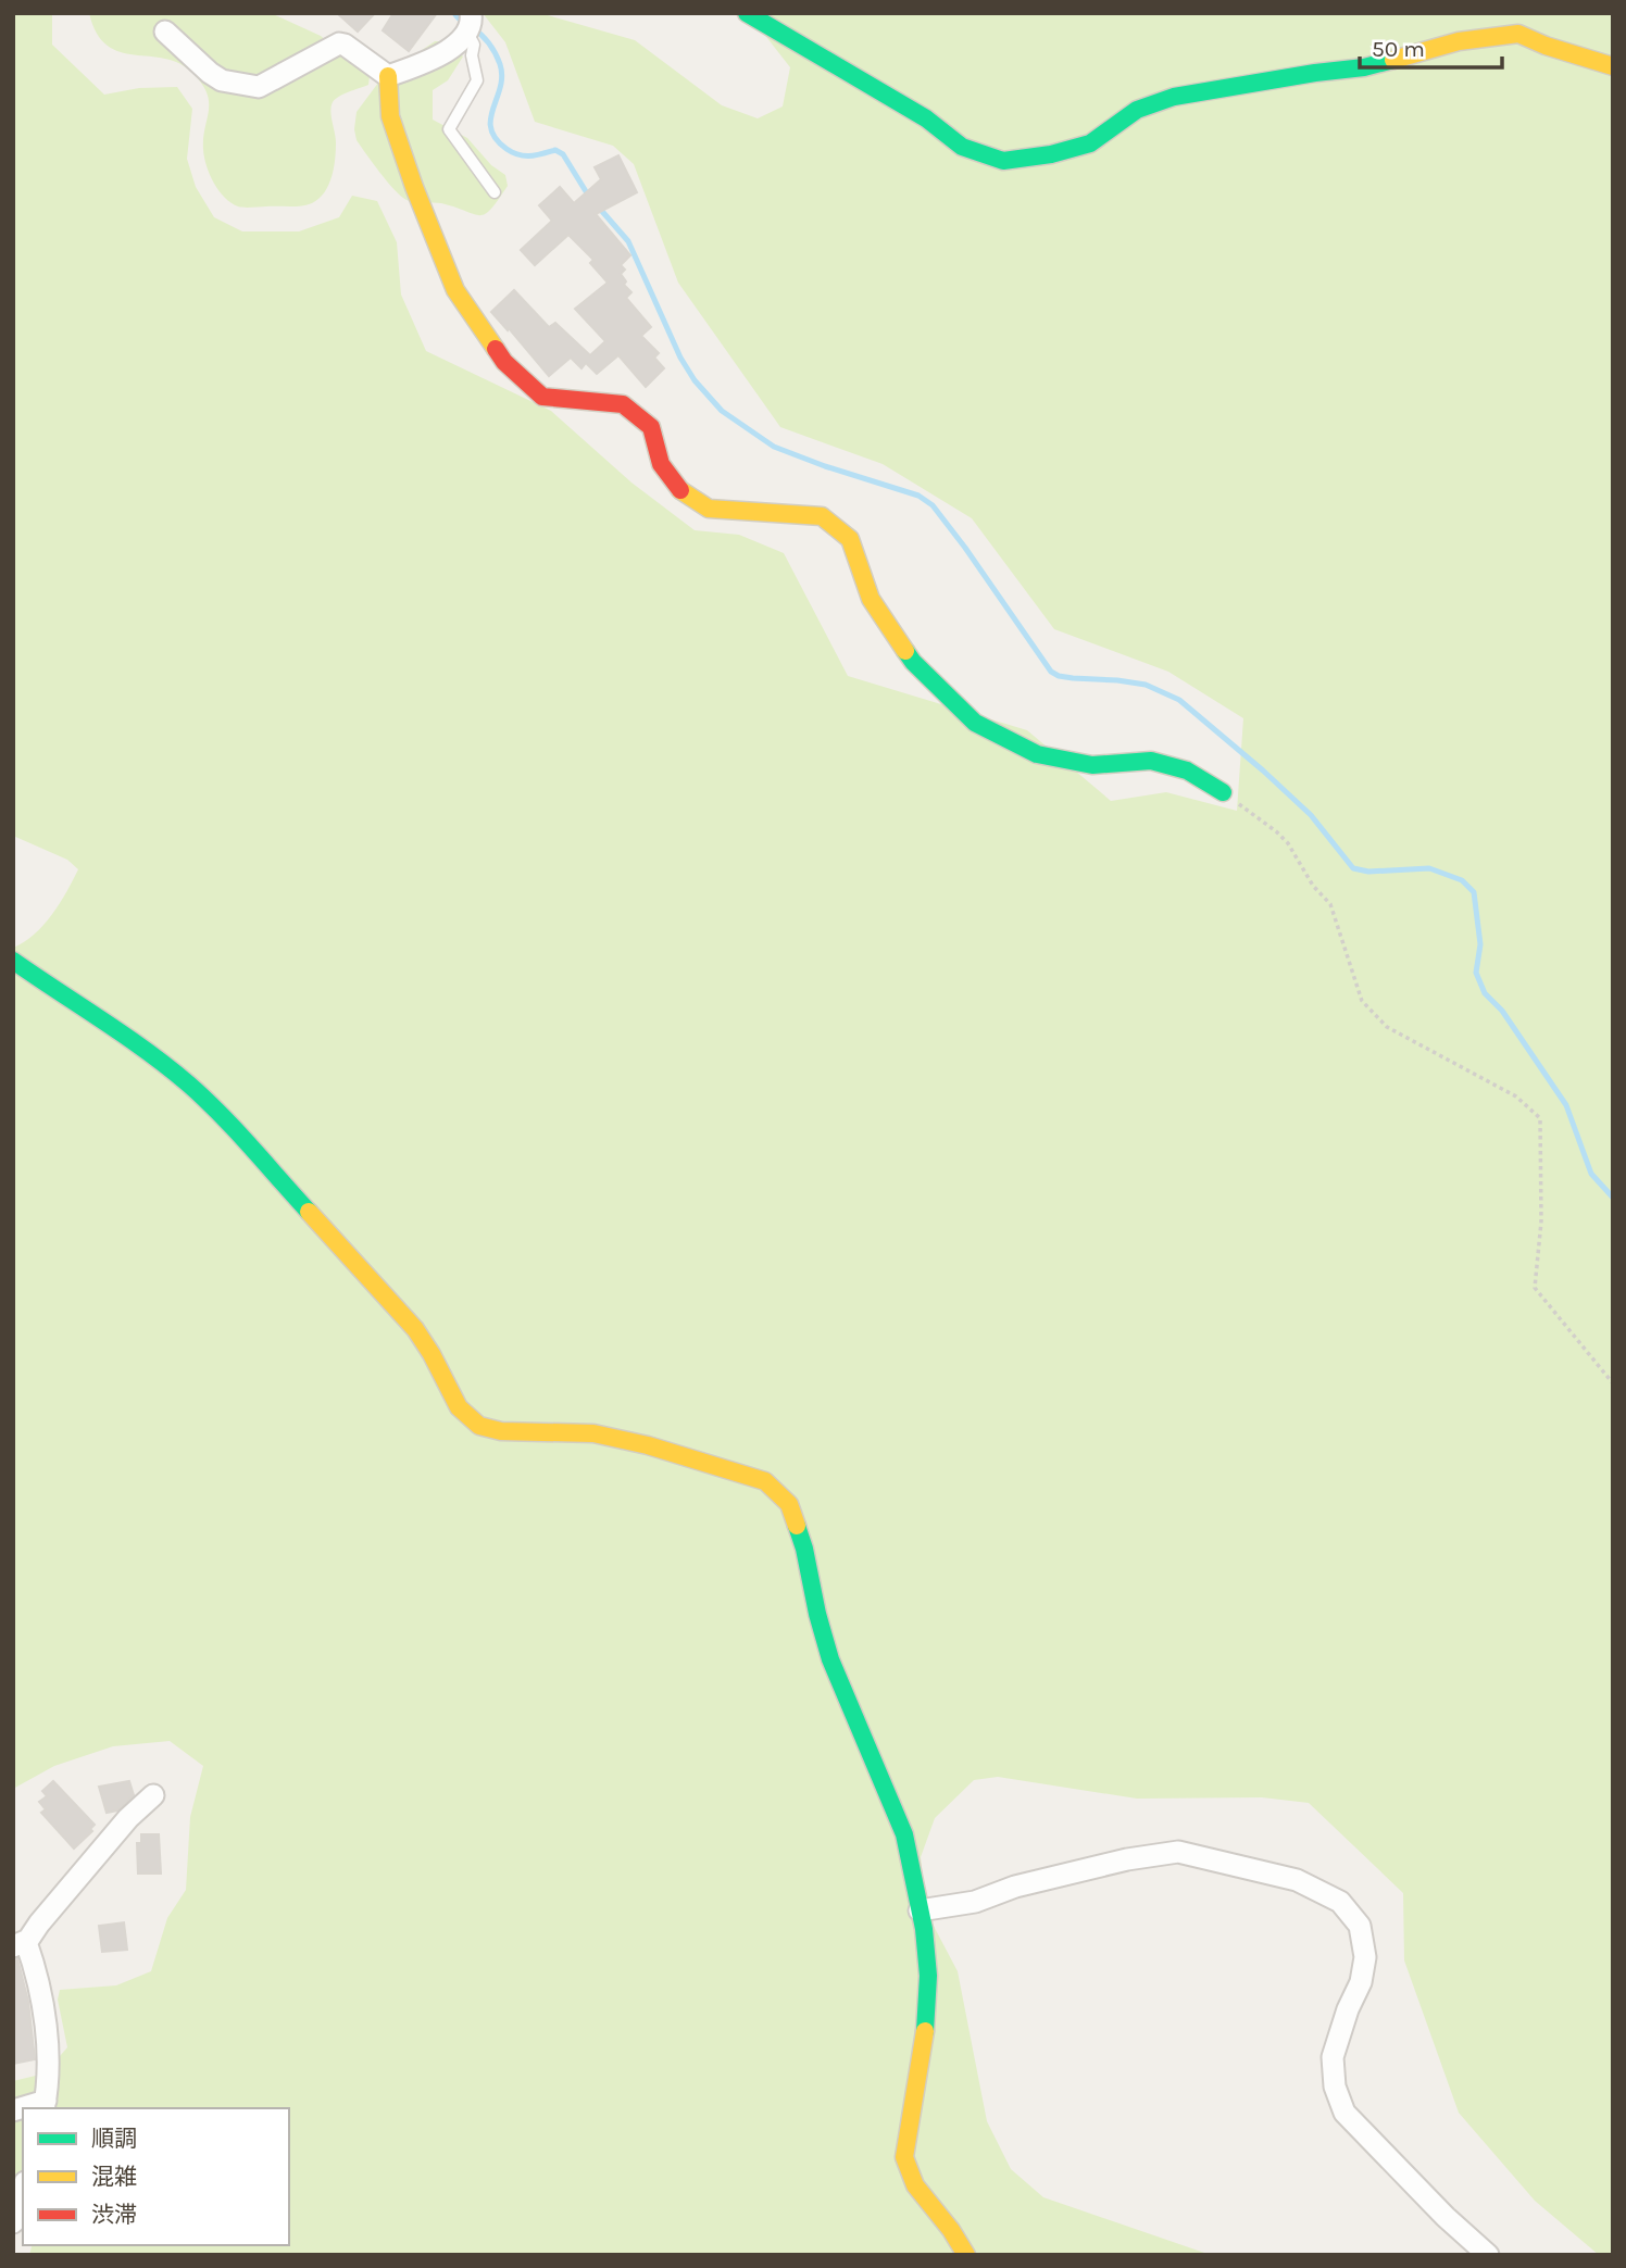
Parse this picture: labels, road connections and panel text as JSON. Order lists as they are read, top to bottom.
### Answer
{
  "legend": ["順調", "混雑", "渋滞"],
  "scale_bar": "50 m"
}
